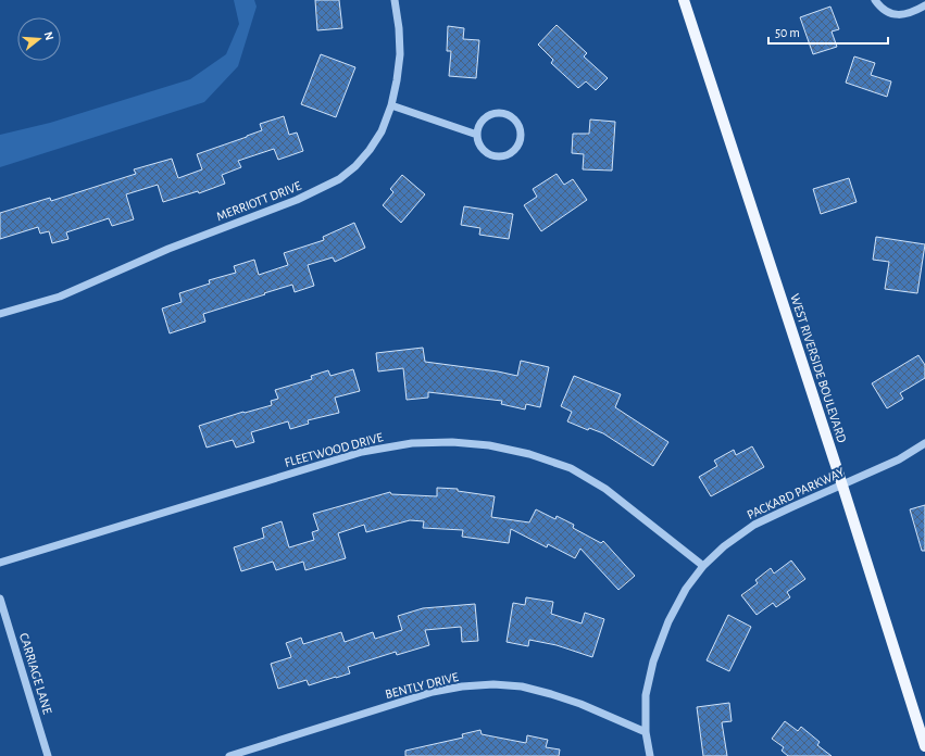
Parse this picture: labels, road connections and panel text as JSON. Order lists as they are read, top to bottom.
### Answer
{
  "streets": {
    "main road": ["WEST RIVERSIDE BOULEVARD"],
    "street": [
      "MERRIOTT DRIVE",
      "FLEETWOOD DRIVE",
      "PACKARD PARKWAY",
      "CARRIAGE LANE",
      "BENTLY DRIVE"
    ]
  },
  "crossings": [
    ["WEST RIVERSIDE BOULEVARD", "PACKARD PARKWAY"],
    ["FLEETWOOD DRIVE", "PACKARD PARKWAY"],
    ["PACKARD PARKWAY", "BENTLY DRIVE"]
  ],
  "scale_bar": "50 m",
  "north": "right"
}
